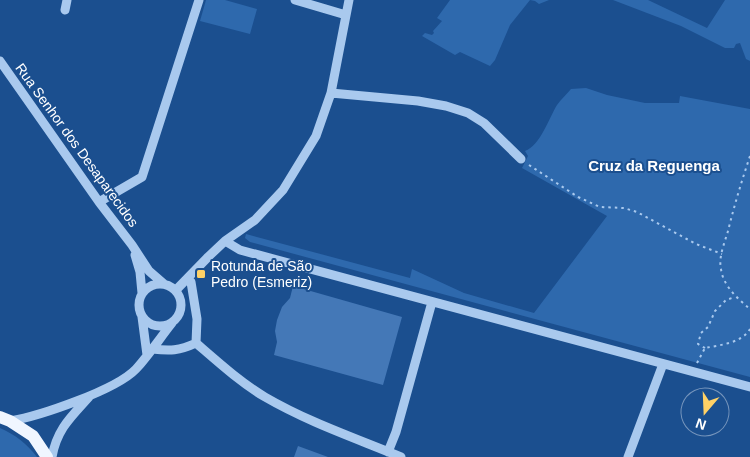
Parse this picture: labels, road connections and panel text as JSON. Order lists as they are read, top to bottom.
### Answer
{
  "streets": {
    "street": ["Rua Senhor dos Desaparecidos"]
  },
  "districts": ["Cruz da Reguenga"],
  "places": {
    "transit": ["Rotunda de São Pedro (Esmeriz)"]
  },
  "north": "bottom"
}
